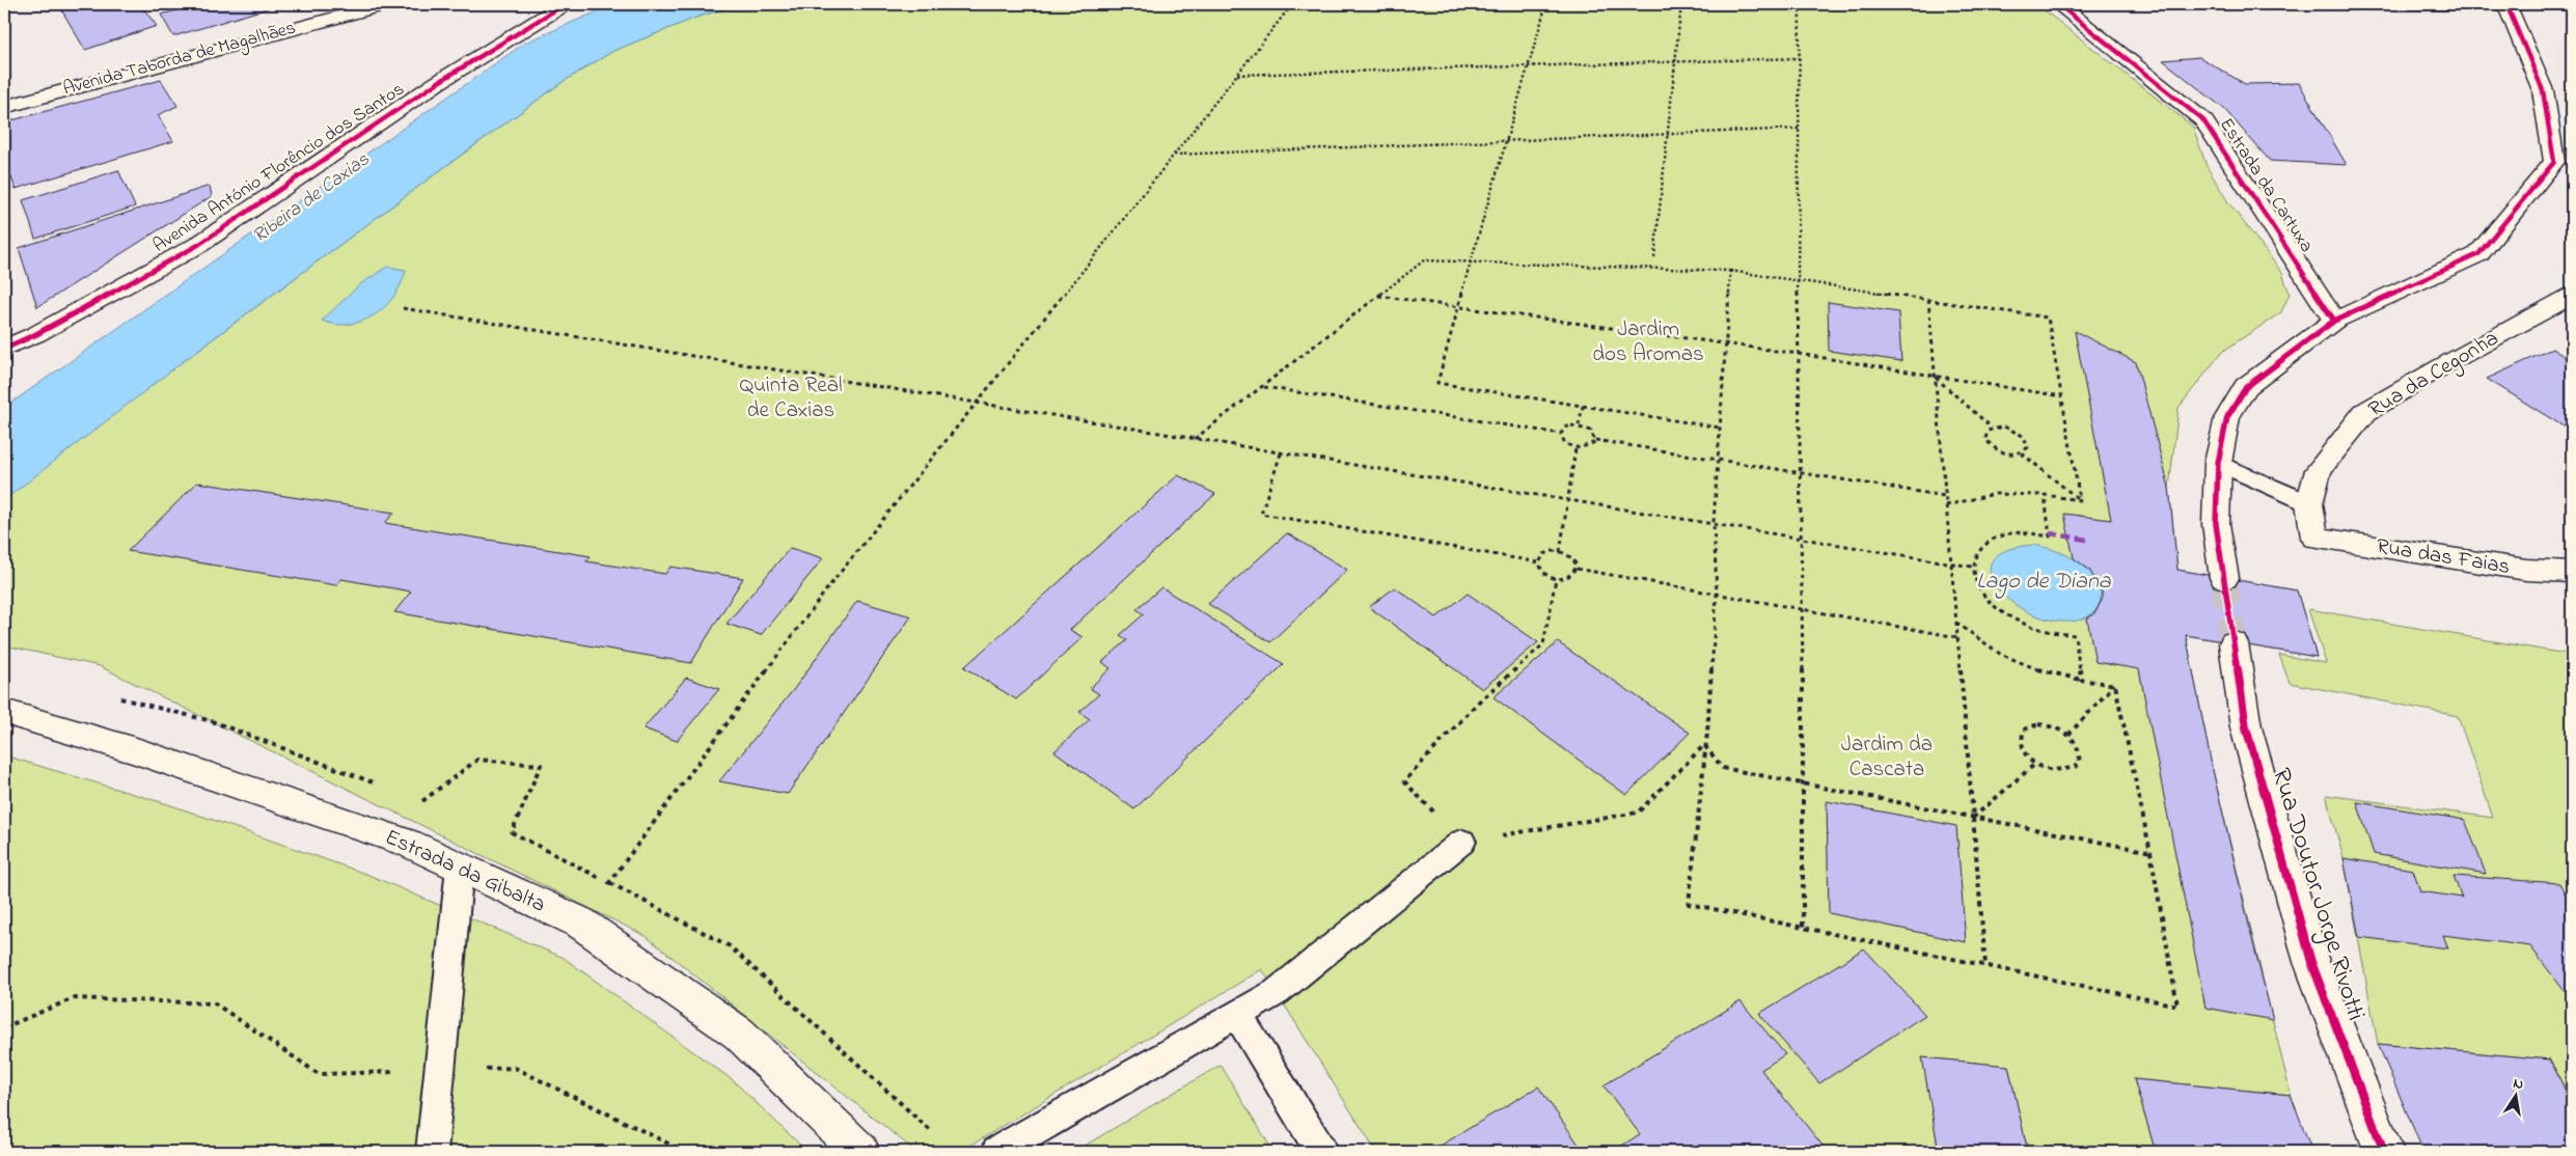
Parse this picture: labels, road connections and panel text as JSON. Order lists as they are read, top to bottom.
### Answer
{
  "streets": {
    "street": [
      "Avenida Taborda de Magalhães",
      "Avenida António Florêncio dos Santos",
      "Estrada da Cartuxa",
      "Rua da Cegonha",
      "Rua das Faias",
      "Estrada da Gibalta",
      "Rua Doutor Jorge Rivotti"
    ]
  },
  "crossings": [
    ["Rua da Cegonha", "Rua das Faias"]
  ],
  "water": ["Ribeira de Caxias", "Lago de Diana"],
  "parks": ["Jardim dos Aromas", "Quinta Real de Caxias", "Jardim da Cascata"],
  "north": "top"
}
